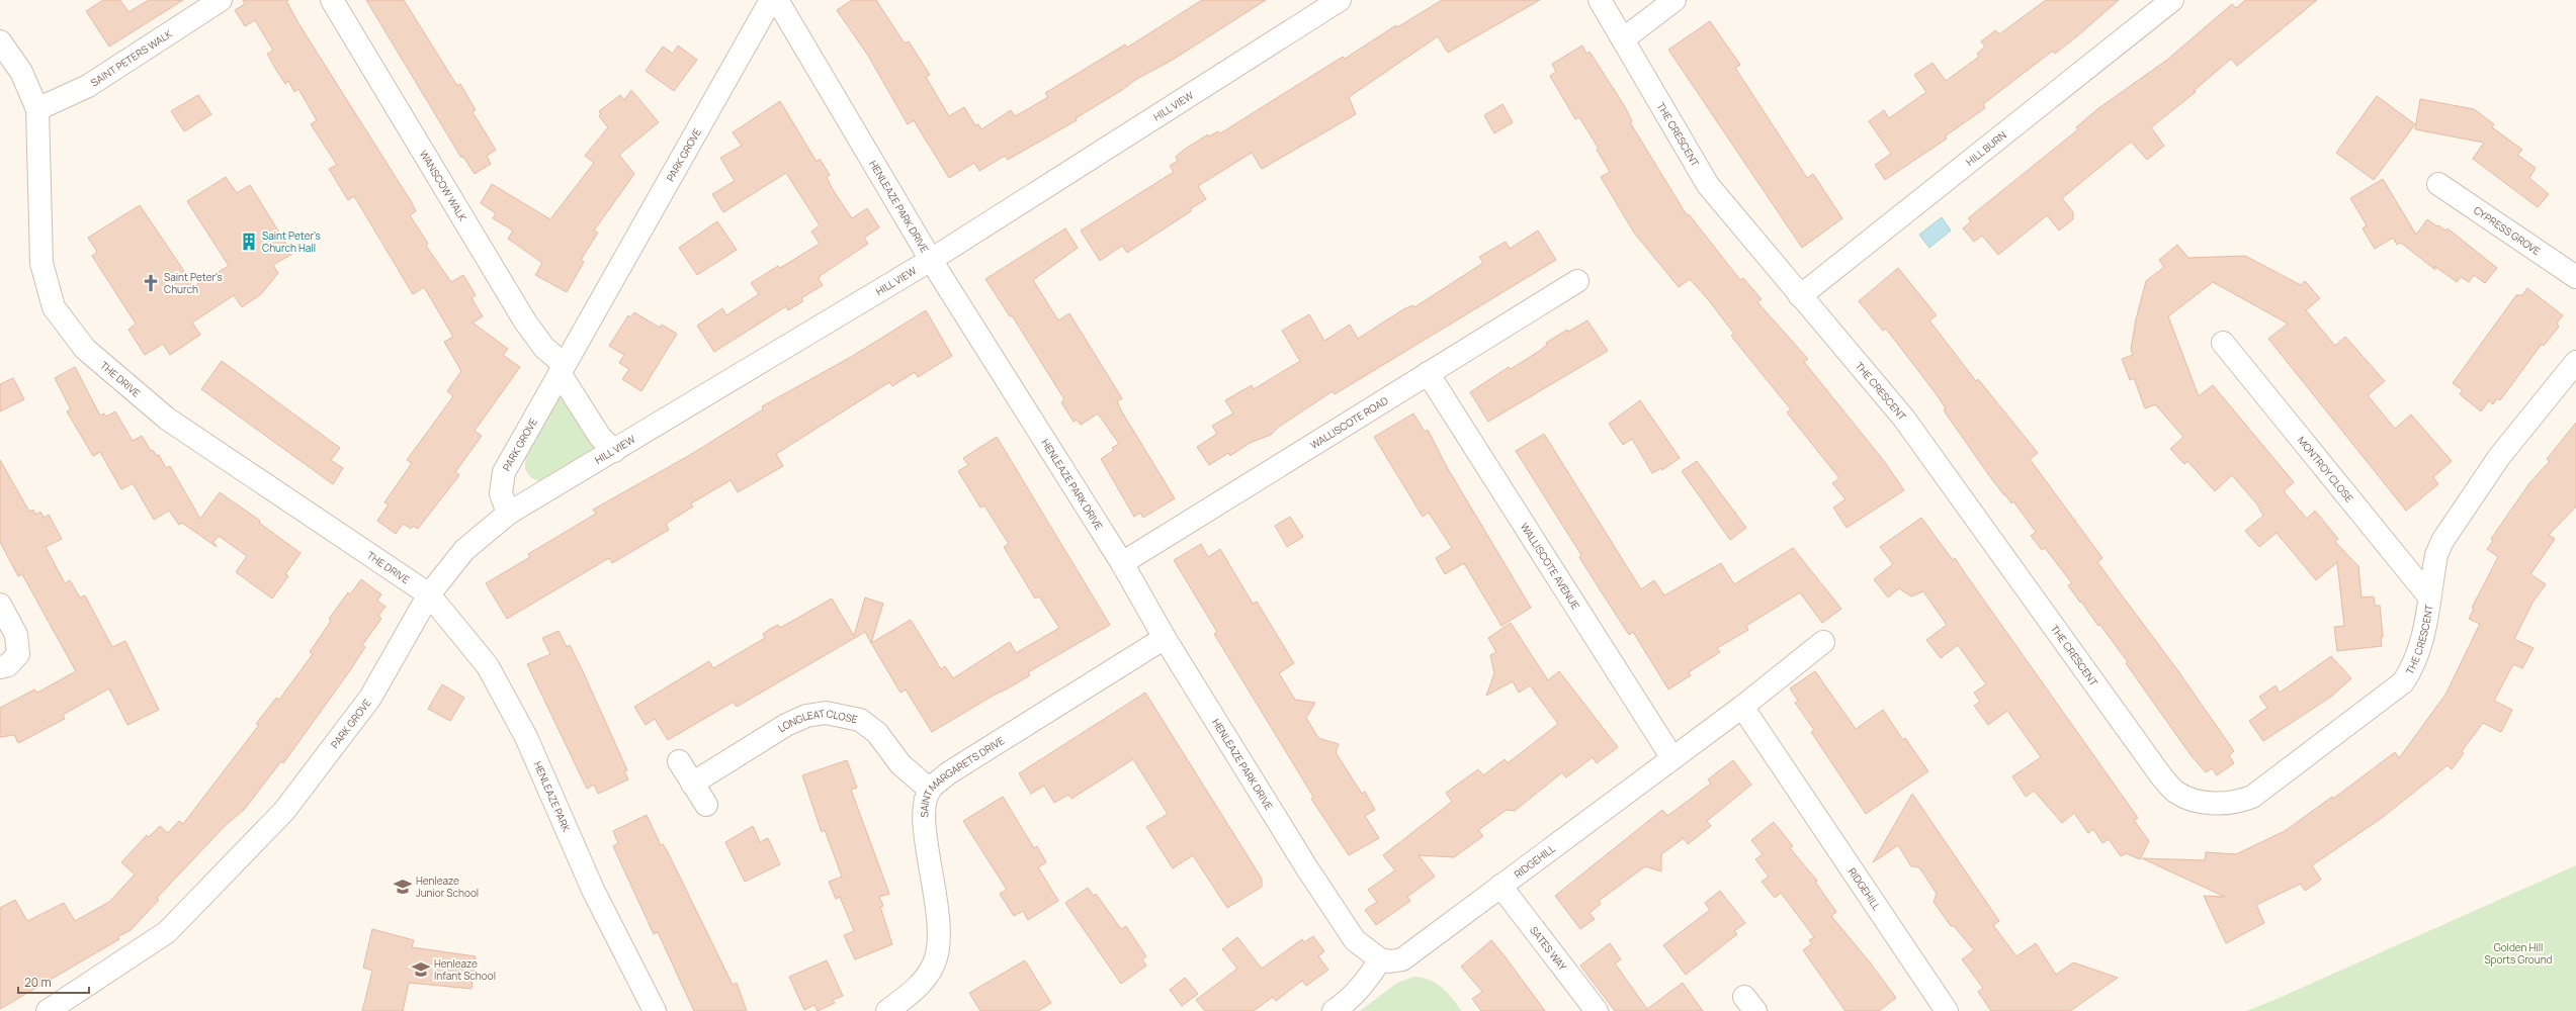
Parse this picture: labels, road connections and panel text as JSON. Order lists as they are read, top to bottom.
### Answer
{
  "streets": {
    "street": [
      "SAINT PETERS WALK",
      "HILL VIEW",
      "THE CRESCENT",
      "HILL BURN",
      "PARK GROVE",
      "WANSCOW WALK",
      "HENLEAZE PARK DRIVE",
      "CYPRESS GROVE",
      "THE DRIVE",
      "WALLISCOTE ROAD",
      "MONTROY CLOSE",
      "WALLISCOTE AVENUE",
      "LONGLEAT CLOSE",
      "SAINT MARGARETS DRIVE",
      "HENLEAZE PARK",
      "RIDGEHILL",
      "SATES WAY"
    ]
  },
  "crossings": [
    ["SAINT PETERS WALK", "THE DRIVE"],
    ["HILL VIEW", "PARK GROVE"],
    ["HILL VIEW", "HENLEAZE PARK DRIVE"],
    ["THE CRESCENT", "HILL BURN"],
    ["THE CRESCENT", "MONTROY CLOSE"],
    ["PARK GROVE", "WANSCOW WALK"],
    ["PARK GROVE", "THE DRIVE"],
    ["PARK GROVE", "HENLEAZE PARK"],
    ["HENLEAZE PARK DRIVE", "WALLISCOTE ROAD"],
    ["HENLEAZE PARK DRIVE", "SAINT MARGARETS DRIVE"],
    ["HENLEAZE PARK DRIVE", "RIDGEHILL"],
    ["THE DRIVE", "HENLEAZE PARK"],
    ["WALLISCOTE ROAD", "WALLISCOTE AVENUE"],
    ["WALLISCOTE AVENUE", "RIDGEHILL"],
    ["LONGLEAT CLOSE", "SAINT MARGARETS DRIVE"],
    ["RIDGEHILL", "SATES WAY"]
  ],
  "parks": ["Golden Hill Sports Ground"],
  "places": {
    "building": ["Saint Peter's Church Hall"],
    "church": ["Saint Peter's Church"],
    "school or university": ["Henleaze Junior School", "Henleaze Infant School"]
  },
  "scale_bar": "20 m"
}
